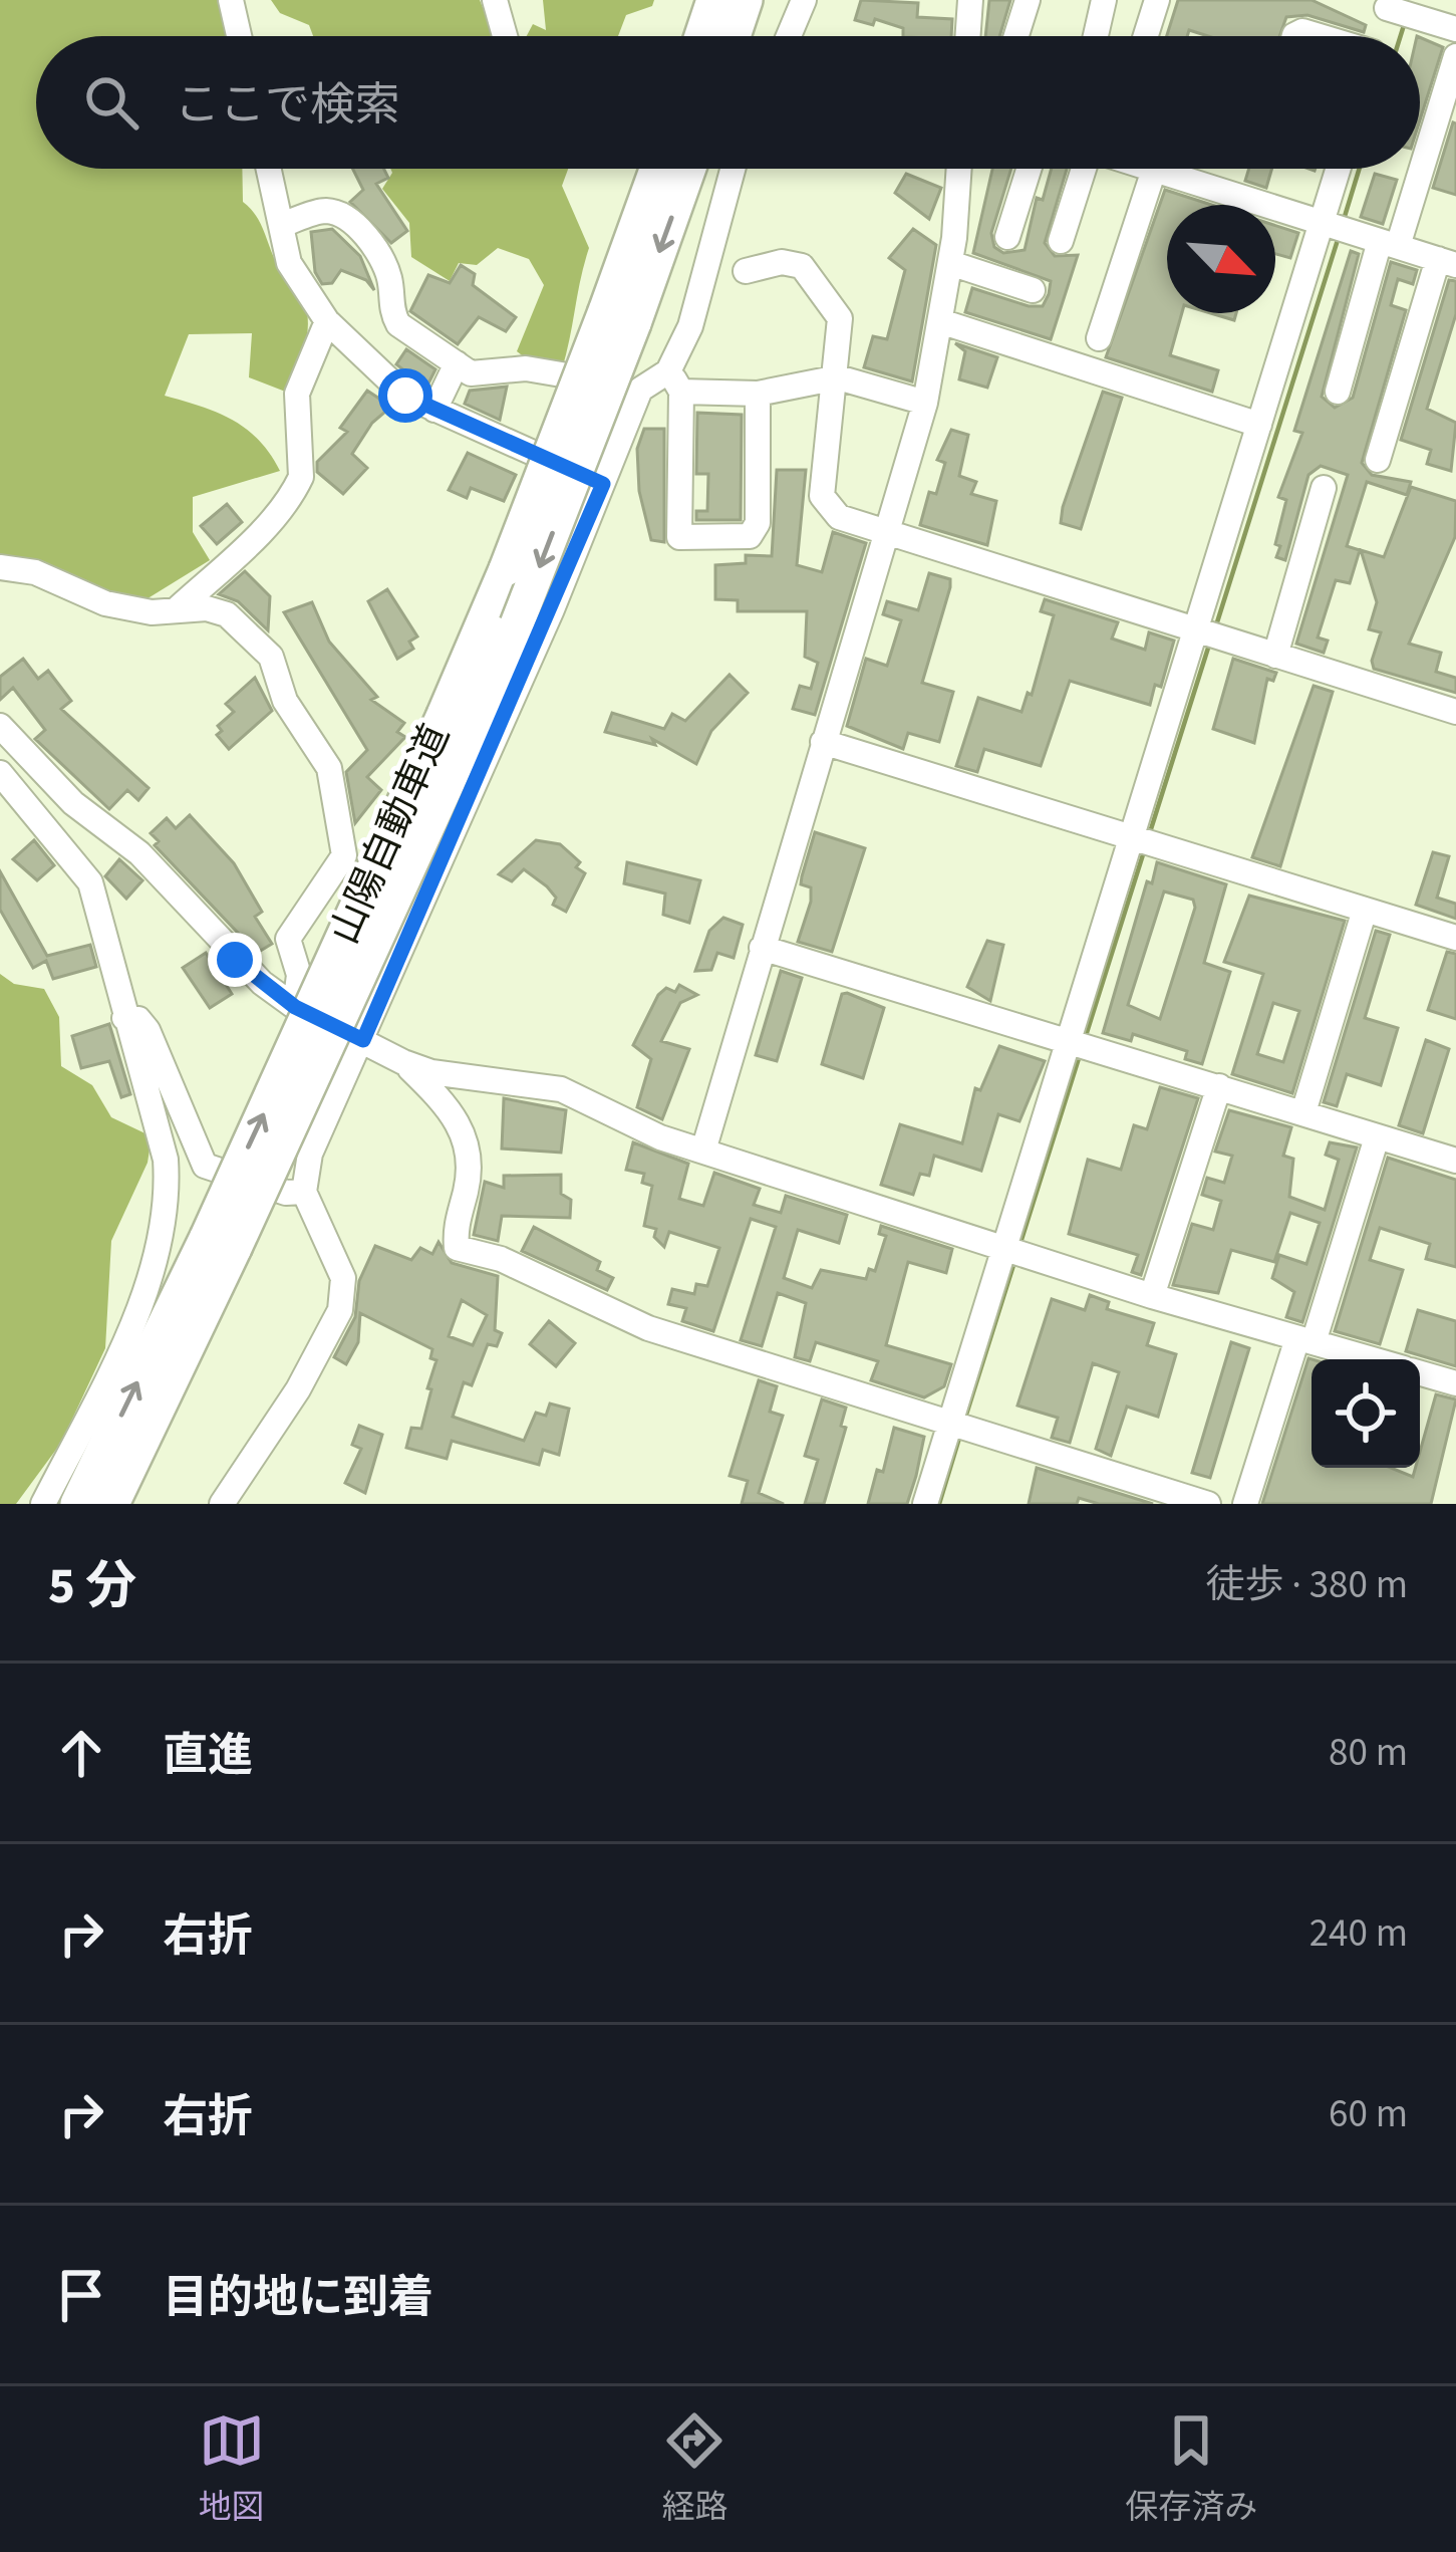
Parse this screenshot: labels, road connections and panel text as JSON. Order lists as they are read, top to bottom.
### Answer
{
  "streets": {
    "highway": ["山陽自動車道"]
  },
  "north": "bottom right",
  "page": {
    "search": "ここで検索",
    "heading": ["5 分", "徒歩 · 380 m"],
    "list": [
      ["直進", "80 m"],
      ["右折", "240 m"],
      ["右折", "60 m"],
      "目的地に到着"
    ],
    "nav": ["地図", "経路", "保存済み"]
  }
}
